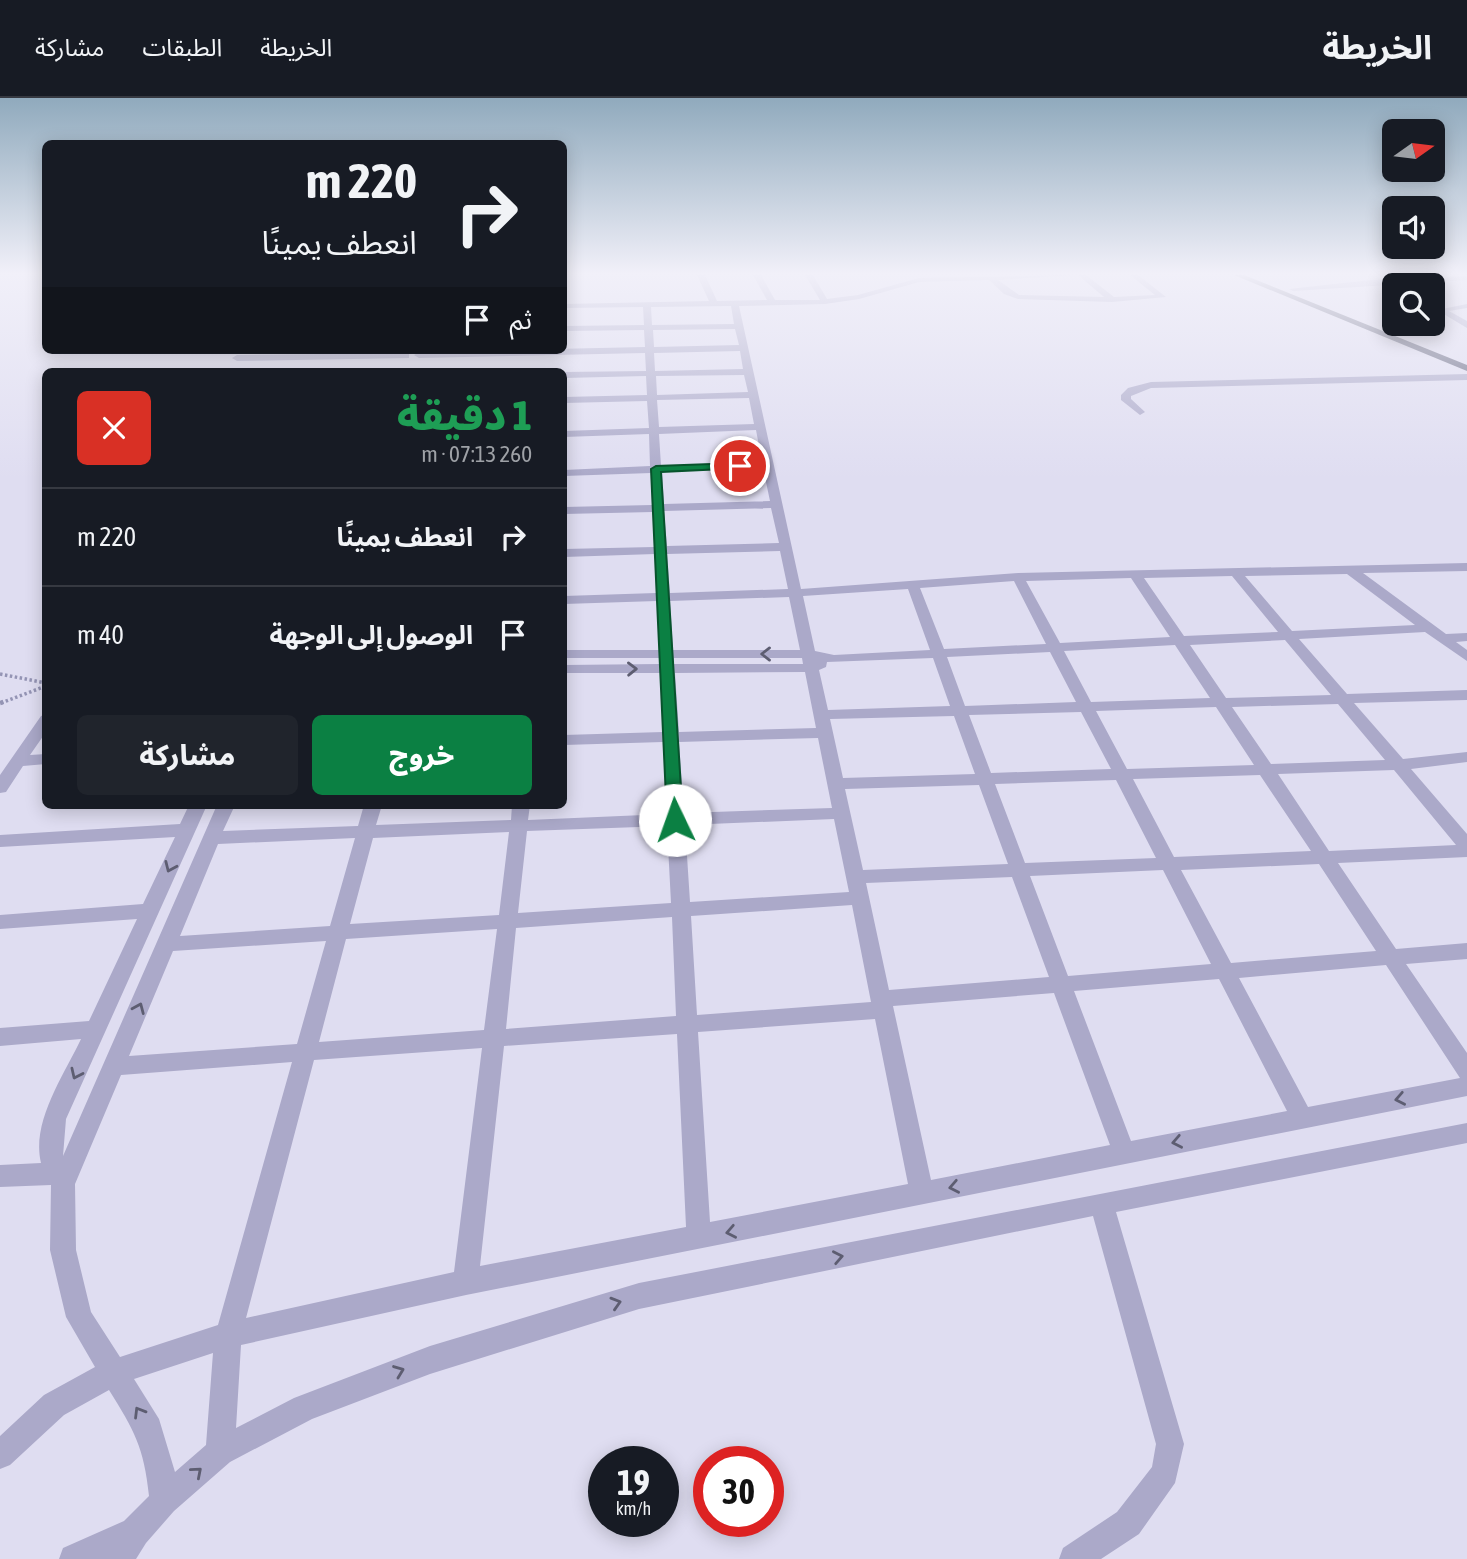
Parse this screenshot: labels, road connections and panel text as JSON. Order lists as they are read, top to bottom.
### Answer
{
  "north": "right",
  "page": {
    "header": "الخريطة",
    "nav": ["الخريطة", "الطبقات", "مشاركة"],
    "turn": ["220 m", "انعطف يمينًا"],
    "then": "ثم",
    "heading": ["1 دقيقة", "260 m · 07:13"],
    "list": [
      {
        "name": "انعطف يمينًا",
        "value": "220 m"
      },
      {
        "name": "الوصول إلى الوجهة",
        "value": "40 m"
      }
    ],
    "buttons": ["خروج", "مشاركة"],
    "speed": "19 km/h",
    "limit": "30"
  }
}
